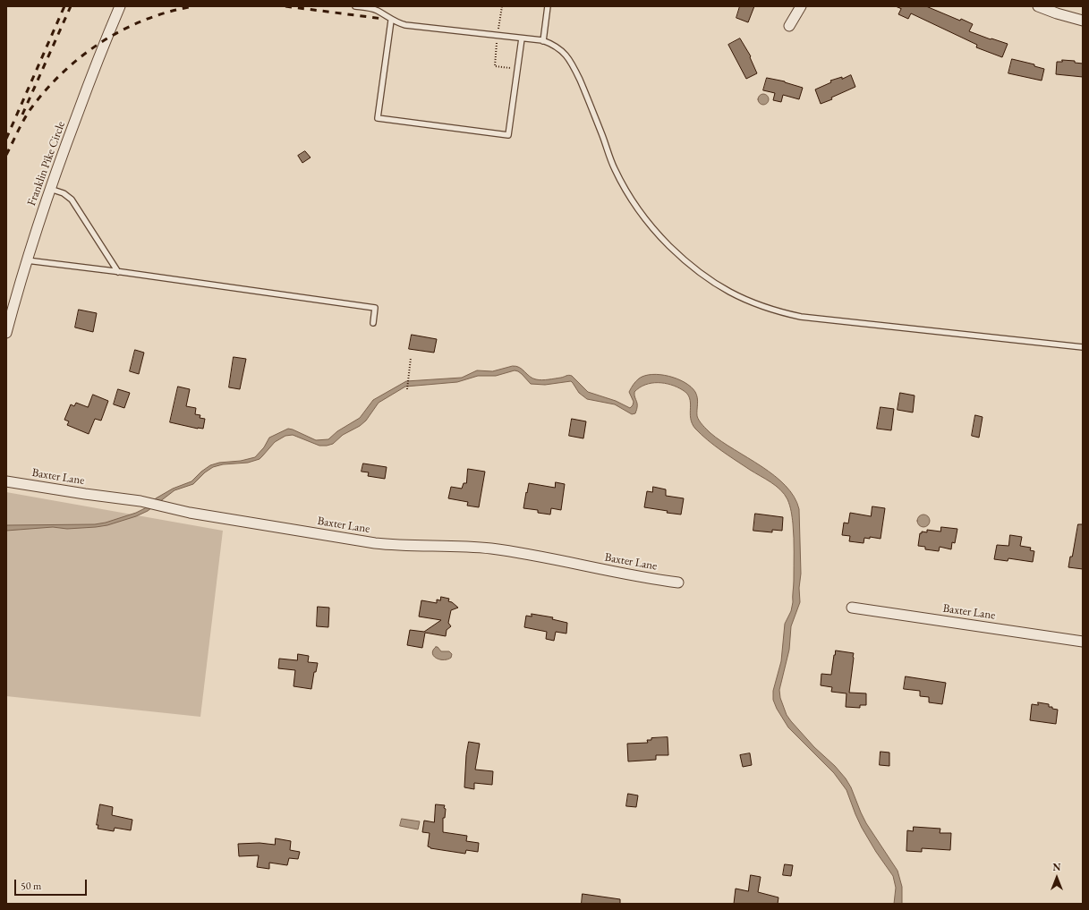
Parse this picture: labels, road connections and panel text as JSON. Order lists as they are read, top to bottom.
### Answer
{
  "streets": {
    "street": ["Franklin Pike Circle", "Baxter Lane"]
  },
  "scale_bar": "50 m",
  "north": "top"
}
